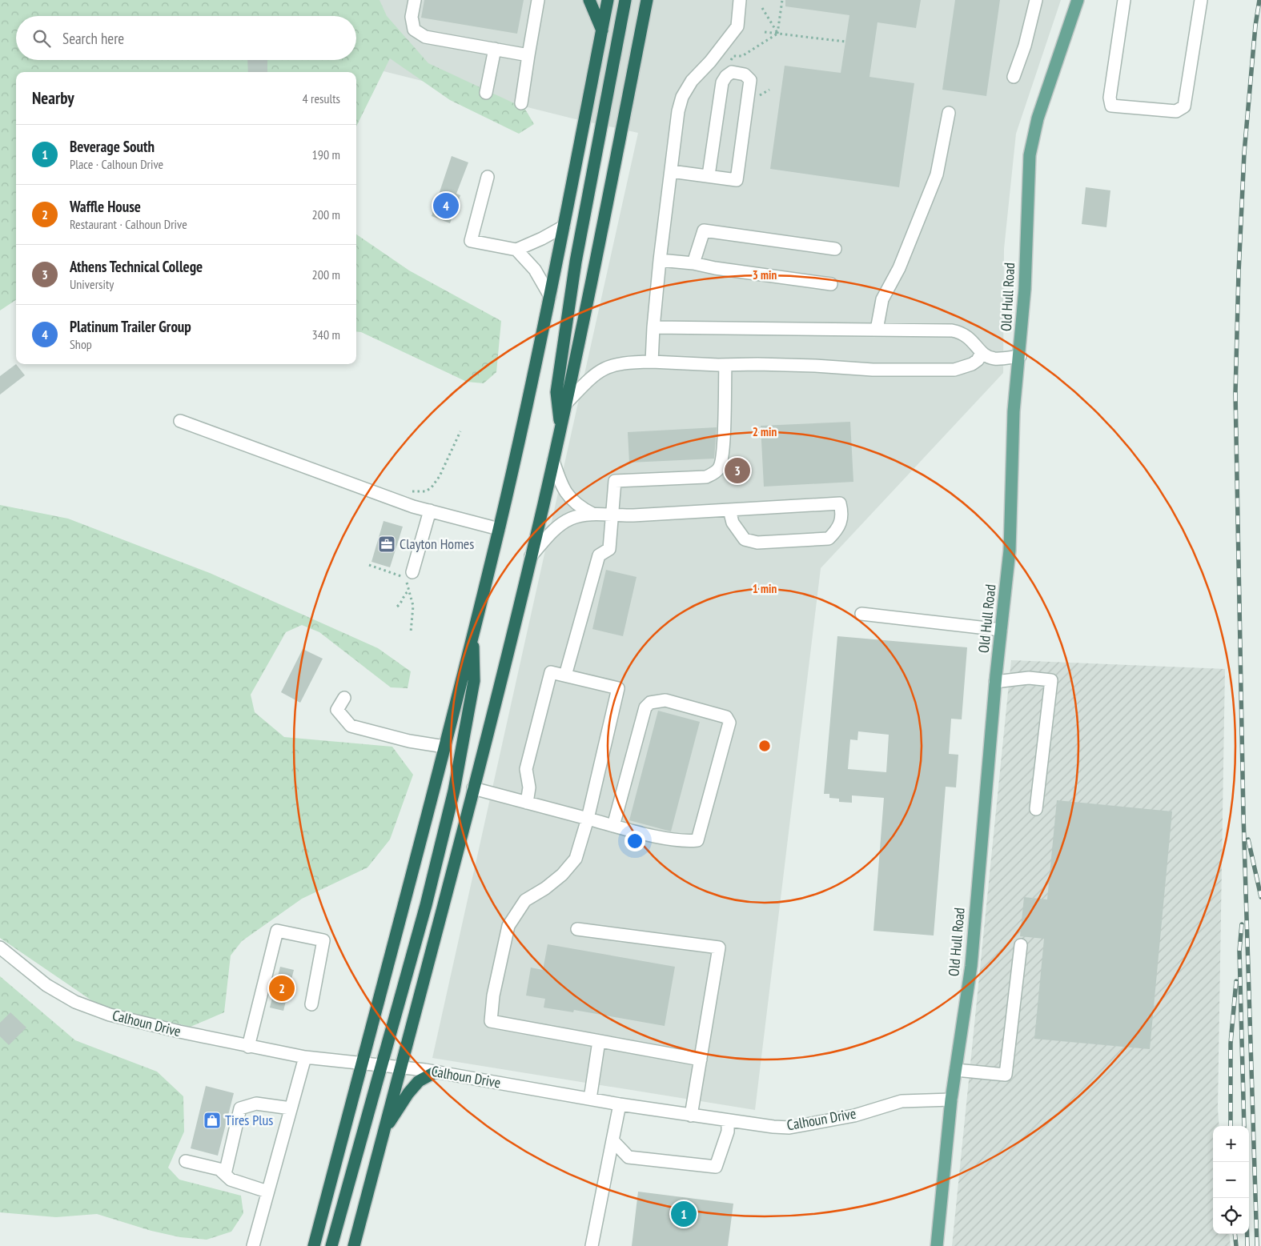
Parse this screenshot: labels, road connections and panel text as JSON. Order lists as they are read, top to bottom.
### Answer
{
  "streets": {
    "main road": ["Old Hull Road"],
    "street": ["Calhoun Drive"]
  },
  "crossings": [
    ["Old Hull Road", "Calhoun Drive"]
  ],
  "places": {
    "office": ["Clayton Homes"],
    "shop": ["Tires Plus"]
  },
  "page": {
    "search": "Search here",
    "heading": ["Nearby", "4 results"],
    "list": [
      {
        "mark": "1",
        "name": "Beverage South",
        "note": "Place · Calhoun Drive",
        "value": "190 m"
      },
      {
        "mark": "2",
        "name": "Waffle House",
        "note": "Restaurant · Calhoun Drive",
        "value": "200 m"
      },
      {
        "mark": "3",
        "name": "Athens Technical College",
        "note": "University",
        "value": "200 m"
      },
      {
        "mark": "4",
        "name": "Platinum Trailer Group",
        "note": "Shop",
        "value": "340 m"
      }
    ],
    "pins": [
      "4",
      "3",
      "2",
      "1"
    ],
    "map_buttons": ["+", "−"]
  },
  "rings": ["3 min", "2 min", "1 min"]
}
